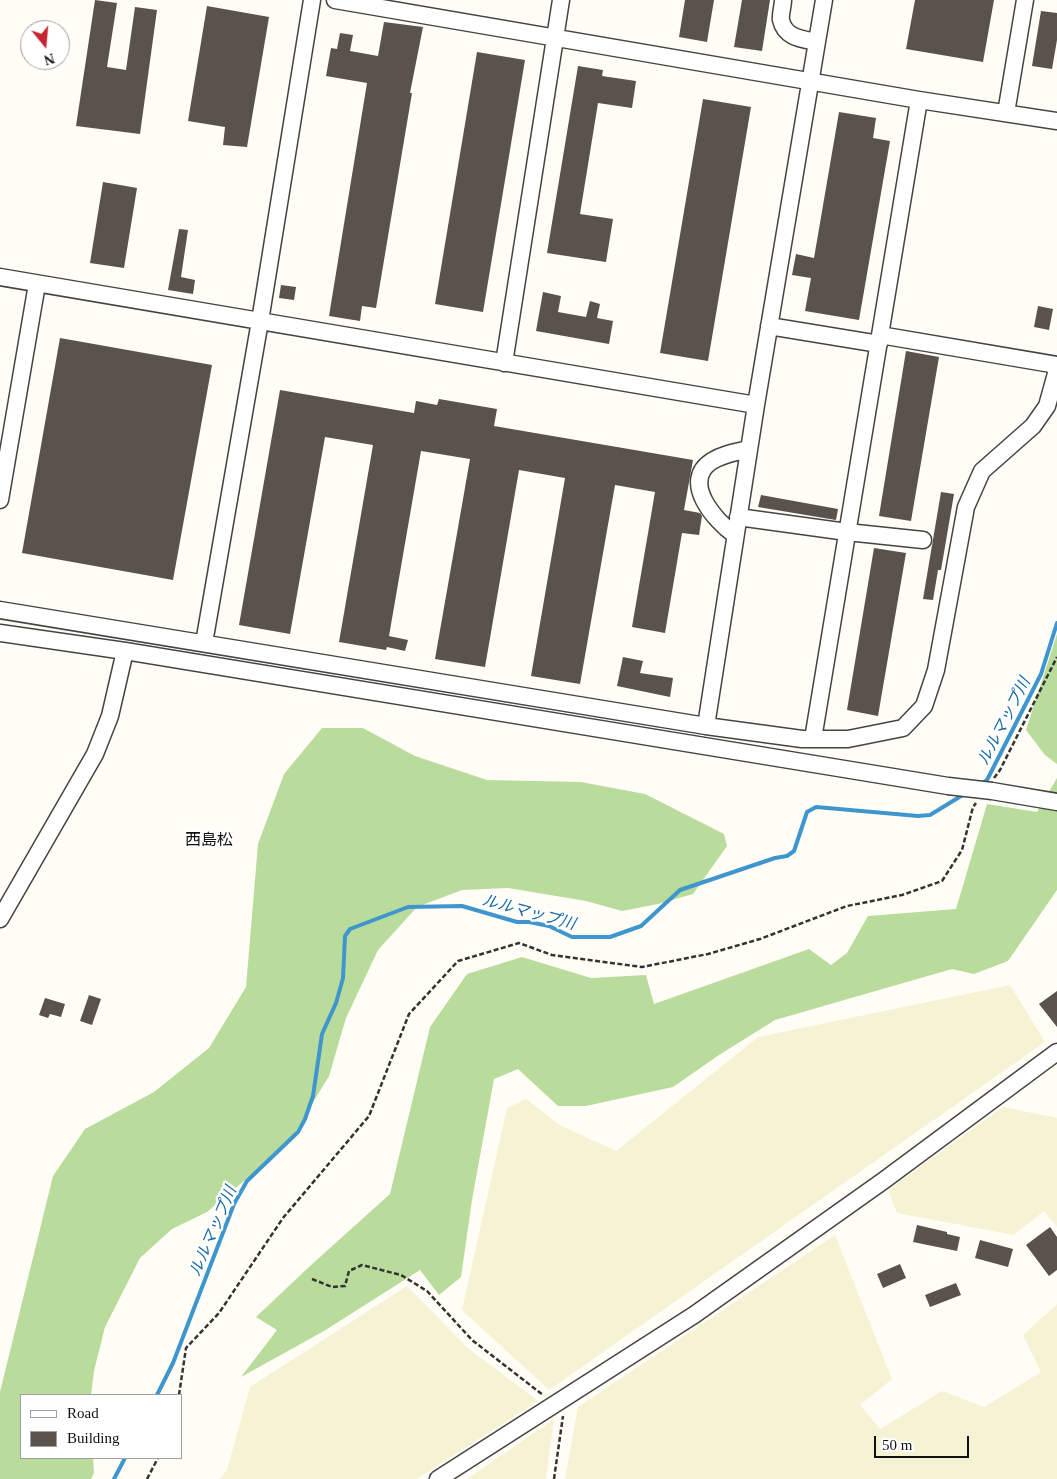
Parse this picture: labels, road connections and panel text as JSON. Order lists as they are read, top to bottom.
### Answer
{
  "districts": ["西島松"],
  "water": ["ルルマップ川"],
  "legend": ["Road", "Building"],
  "scale_bar": "50 m",
  "north": "bottom"
}
